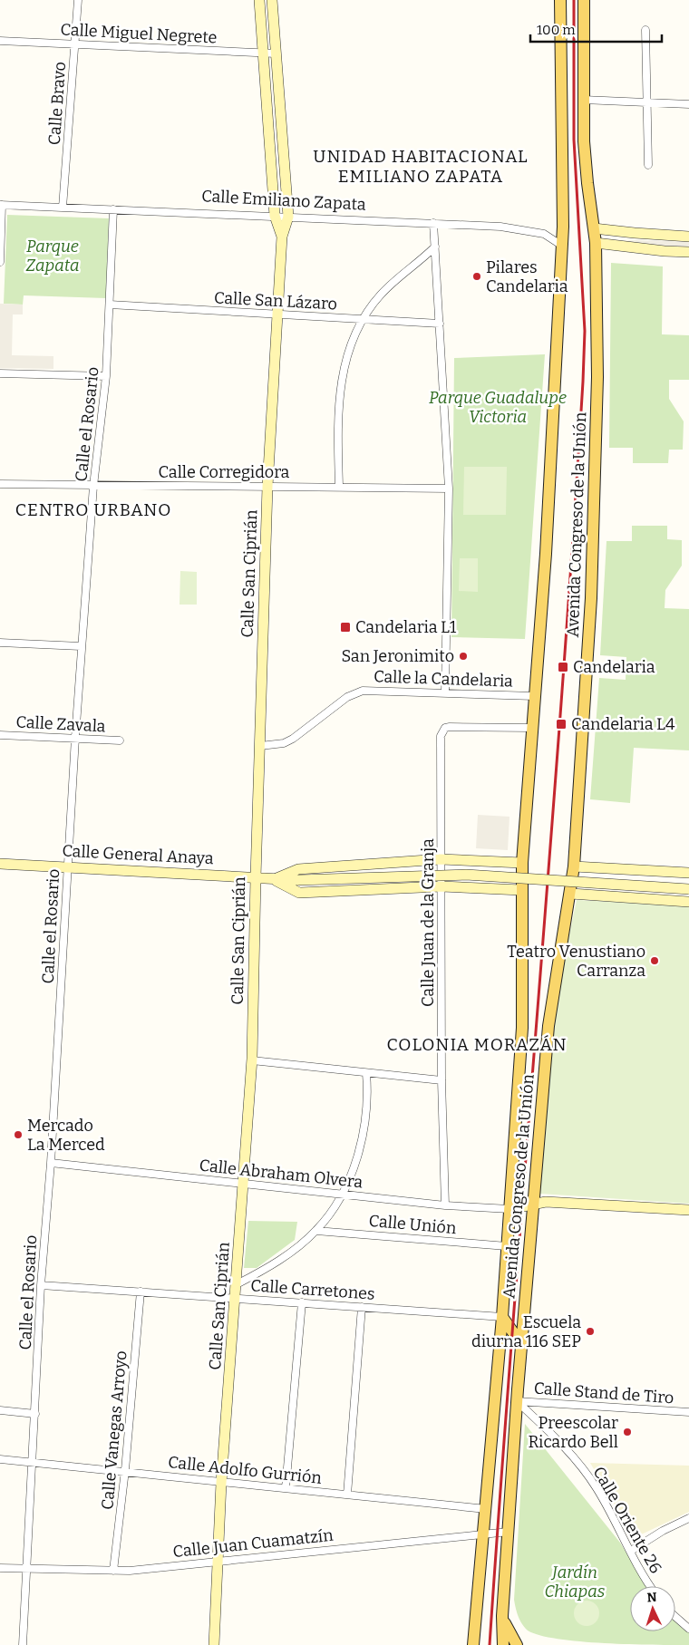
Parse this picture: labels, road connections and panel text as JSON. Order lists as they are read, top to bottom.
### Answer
{
  "streets": {
    "main road": ["Avenida Congreso de la Unión"],
    "street": [
      "Calle Miguel Negrete",
      "Calle Bravo",
      "Calle Emiliano Zapata",
      "Calle San Lázaro",
      "Calle el Rosario",
      "Calle Corregidora",
      "Calle San Ciprián",
      "Calle la Candelaria",
      "Calle Zavala",
      "Calle General Anaya",
      "Calle Juan de la Granja",
      "Calle Abraham Olvera",
      "Calle Unión",
      "Calle Carretones",
      "Calle Stand de Tiro",
      "Calle Vanegas Arroyo",
      "Calle Adolfo Gurrión",
      "Calle Oriente 26",
      "Calle Juan Cuamatzín"
    ]
  },
  "crossings": [
    ["Calle Miguel Negrete", "Calle Bravo"],
    ["Calle Miguel Negrete", "Calle San Ciprián"],
    ["Calle Bravo", "Calle Emiliano Zapata"],
    ["Calle Emiliano Zapata", "Calle el Rosario"],
    ["Calle Emiliano Zapata", "Avenida Congreso de la Unión"],
    ["Calle Emiliano Zapata", "Calle San Ciprián"],
    ["Calle San Lázaro", "Calle el Rosario"],
    ["Calle San Lázaro", "Calle San Ciprián"],
    ["Calle el Rosario", "Calle Corregidora"],
    ["Calle el Rosario", "Calle Zavala"],
    ["Calle el Rosario", "Calle General Anaya"],
    ["Calle el Rosario", "Calle Abraham Olvera"],
    ["Calle el Rosario", "Calle Carretones"],
    ["Calle el Rosario", "Calle Adolfo Gurrión"],
    ["Calle el Rosario", "Calle Juan Cuamatzín"],
    ["Calle Corregidora", "Calle San Ciprián"],
    ["Avenida Congreso de la Unión", "Calle la Candelaria"],
    ["Avenida Congreso de la Unión", "Calle General Anaya"],
    ["Avenida Congreso de la Unión", "Calle Juan de la Granja"],
    ["Avenida Congreso de la Unión", "Calle Abraham Olvera"],
    ["Avenida Congreso de la Unión", "Calle Unión"],
    ["Avenida Congreso de la Unión", "Calle Carretones"],
    ["Avenida Congreso de la Unión", "Calle Stand de Tiro"],
    ["Avenida Congreso de la Unión", "Calle Adolfo Gurrión"],
    ["Avenida Congreso de la Unión", "Calle Oriente 26"],
    ["Avenida Congreso de la Unión", "Calle Juan Cuamatzín"],
    ["Calle San Ciprián", "Calle la Candelaria"],
    ["Calle San Ciprián", "Calle General Anaya"],
    ["Calle San Ciprián", "Calle Abraham Olvera"],
    ["Calle San Ciprián", "Calle Carretones"],
    ["Calle San Ciprián", "Calle Adolfo Gurrión"],
    ["Calle San Ciprián", "Calle Juan Cuamatzín"],
    ["Calle General Anaya", "Calle Juan de la Granja"],
    ["Calle Juan de la Granja", "Calle Abraham Olvera"],
    ["Calle Carretones", "Calle Vanegas Arroyo"],
    ["Calle Stand de Tiro", "Calle Oriente 26"],
    ["Calle Vanegas Arroyo", "Calle Adolfo Gurrión"],
    ["Calle Vanegas Arroyo", "Calle Juan Cuamatzín"]
  ],
  "districts": ["UNIDAD HABITACIONAL EMILIANO ZAPATA", "CENTRO URBANO", "COLONIA MORAZÁN"],
  "parks": ["Parque Zapata", "Parque Guadalupe Victoria", "Jardín Chiapas"],
  "places": {
    "other": [
      "Pilares Candelaria",
      "San Jeronimito",
      "Teatro Venustiano Carranza",
      "Mercado La Merced",
      "Escuela diurna 116 SEP",
      "Preescolar Ricardo Bell"
    ],
    "transit": ["Candelaria L1", "Candelaria", "Candelaria L4"]
  },
  "scale_bar": "100 m",
  "north": "top"
}
